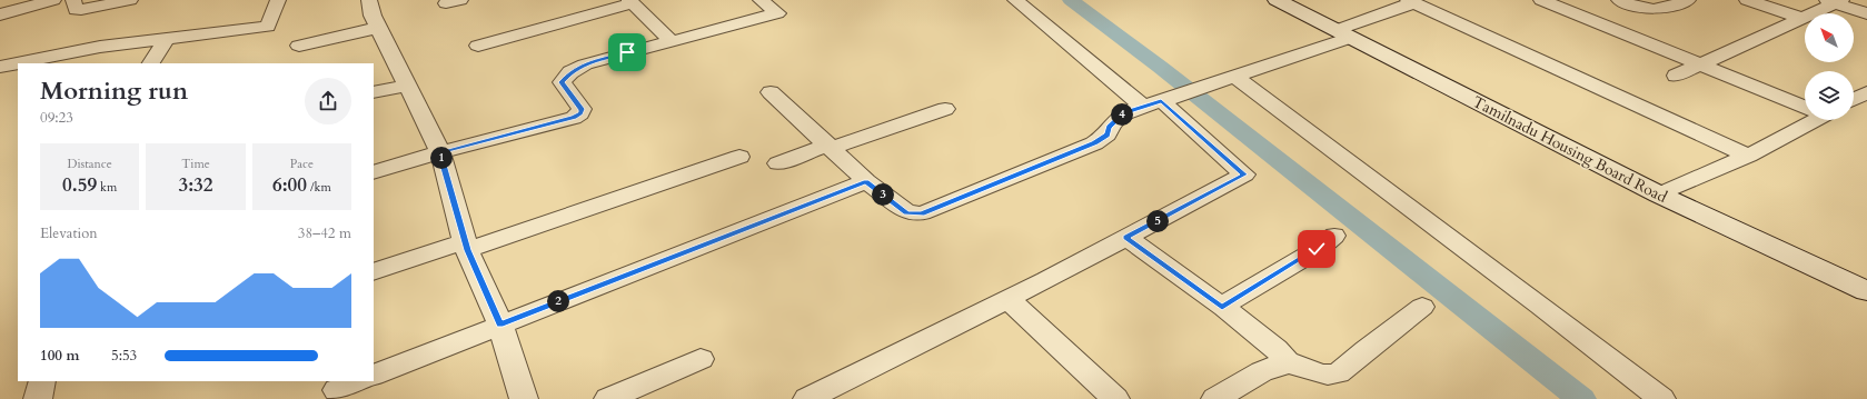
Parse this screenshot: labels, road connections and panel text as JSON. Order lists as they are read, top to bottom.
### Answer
{
  "streets": {
    "street": ["Tamilnadu Housing Board Road"]
  },
  "north": "top left",
  "page": {
    "heading": ["Morning run", "09:23"],
    "pins": [
      "4",
      "1",
      "3",
      "5",
      "2"
    ],
    "stats": [
      ["Distance", "0.59 km"],
      ["Time", "3:32"],
      ["Pace", "6:00 /km"]
    ],
    "chart": ["Elevation", "38–42 m"],
    "list": [
      {
        "name": "100 m",
        "note": "5:53"
      }
    ]
  }
}
